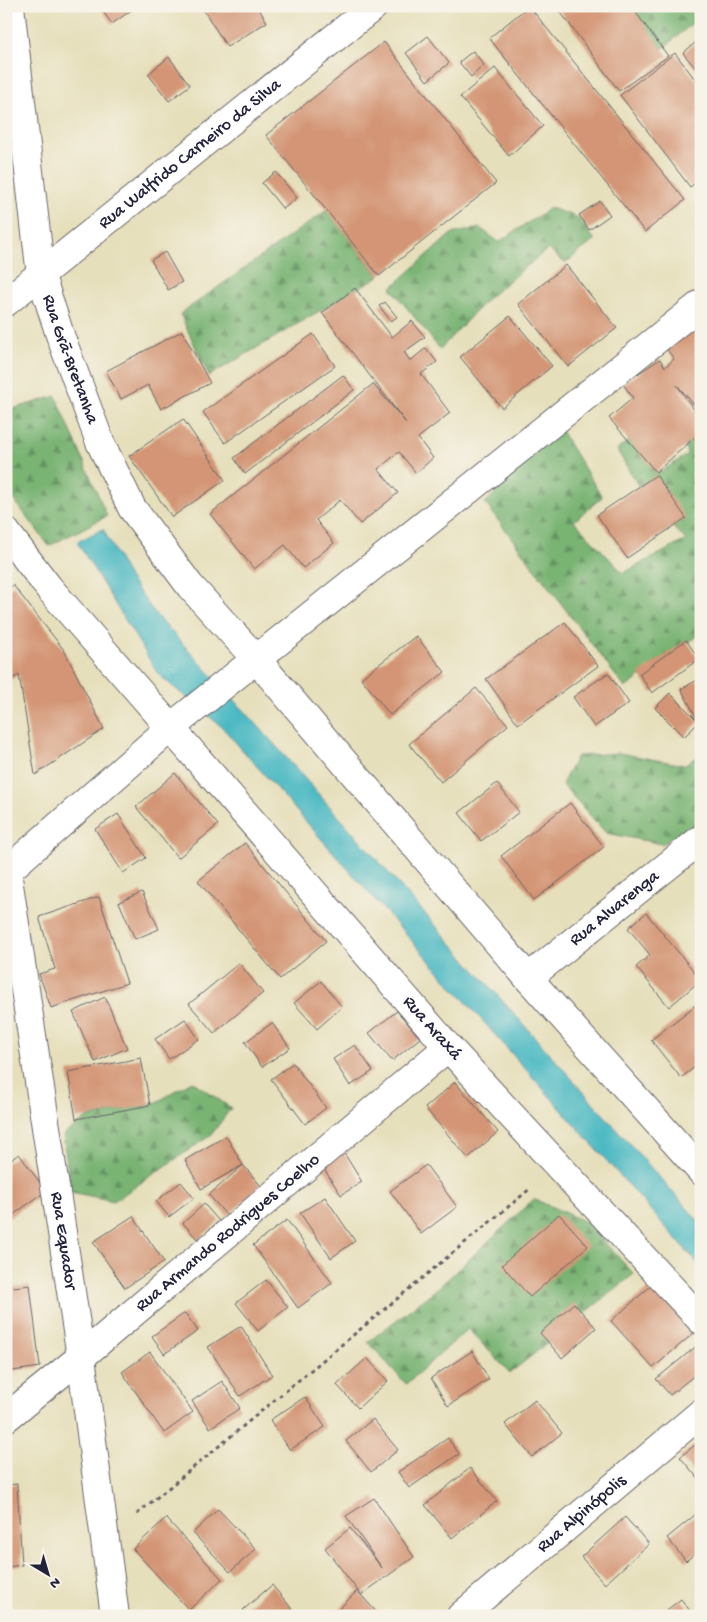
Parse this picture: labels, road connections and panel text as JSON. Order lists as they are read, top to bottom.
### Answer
{
  "streets": {
    "street": [
      "Rua Walfrido Carneiro da Silva",
      "Rua Grã-Bretanha",
      "Rua Alvarenga",
      "Rua Araxá",
      "Rua Armando Rodrigues Coelho",
      "Rua Equador",
      "Rua Alpinópolis"
    ]
  },
  "crossings": [
    ["Rua Walfrido Carneiro da Silva", "Rua Grã-Bretanha"],
    ["Rua Araxá", "Rua Armando Rodrigues Coelho"],
    ["Rua Armando Rodrigues Coelho", "Rua Equador"]
  ],
  "north": "bottom right"
}
